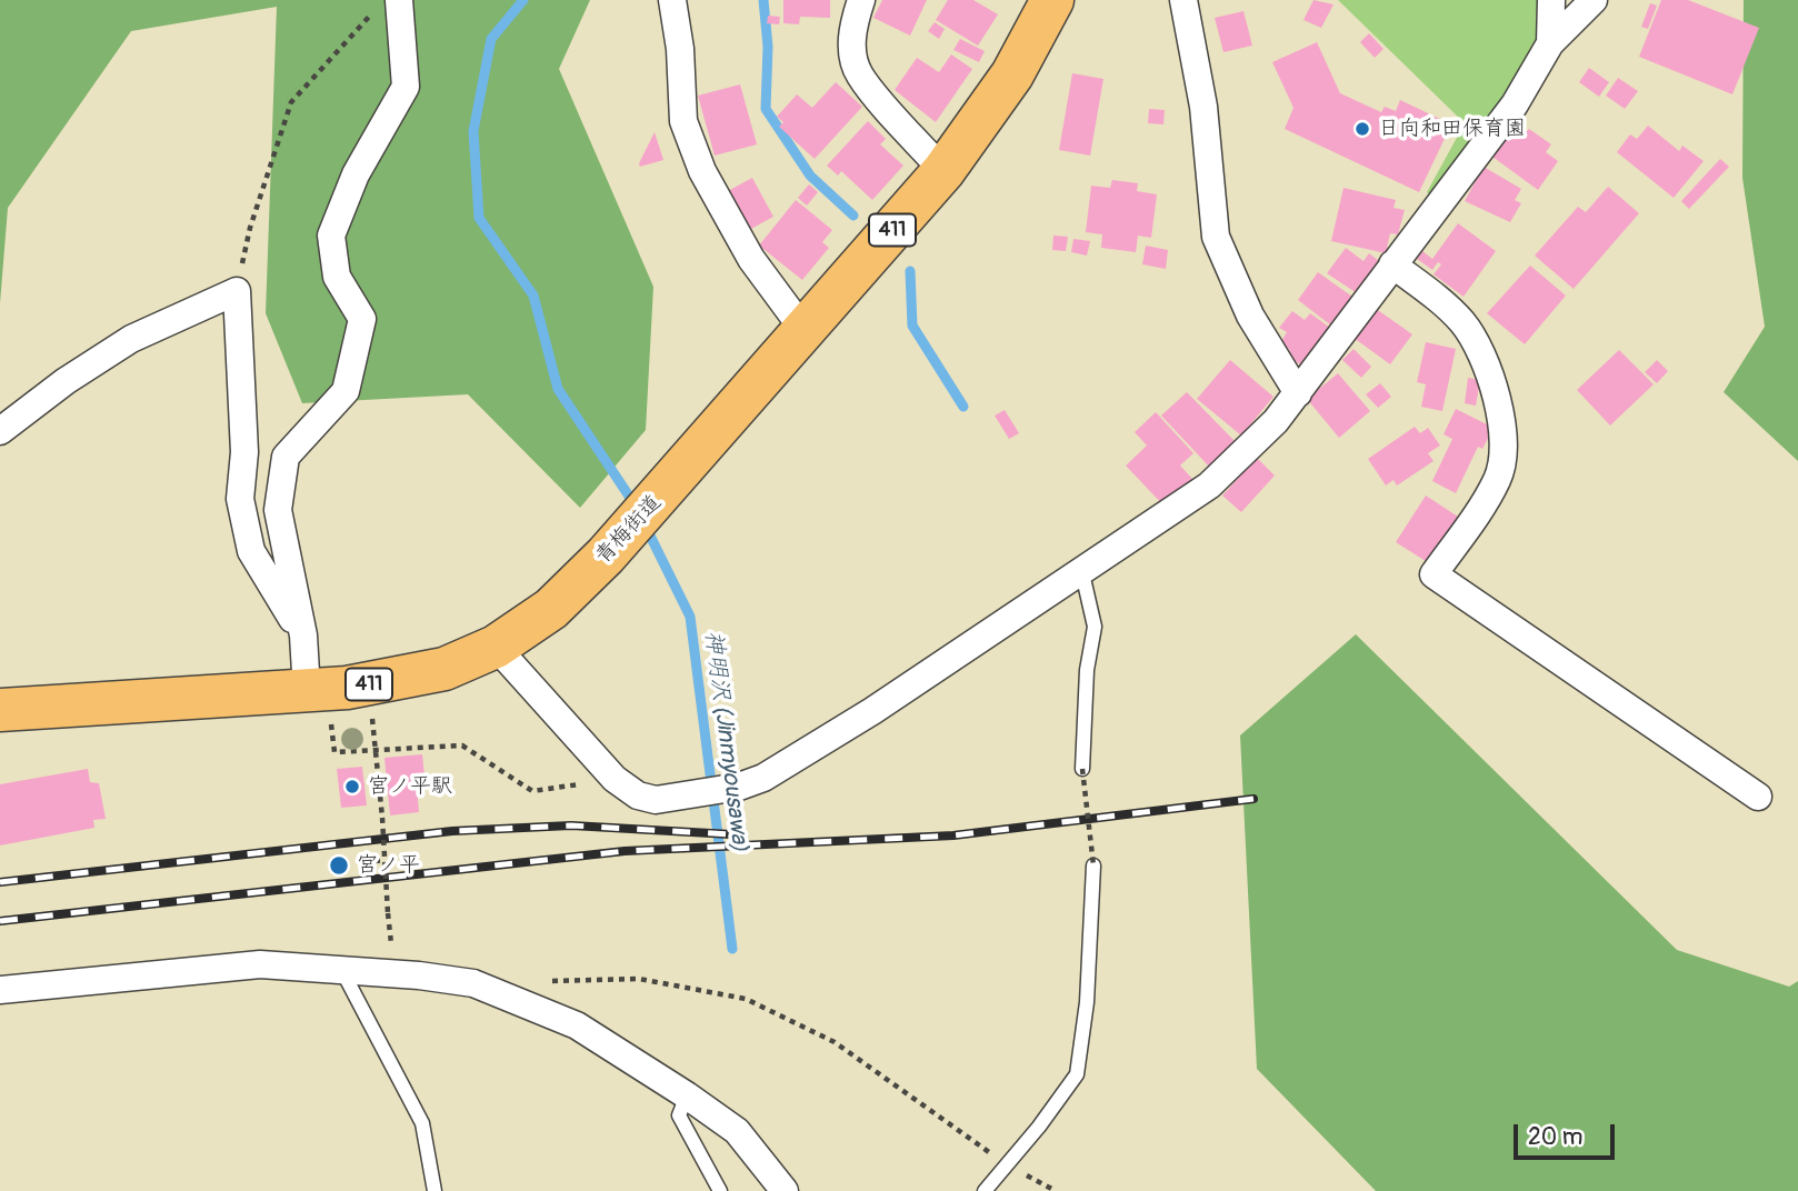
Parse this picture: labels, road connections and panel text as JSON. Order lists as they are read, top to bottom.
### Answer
{
  "streets": {
    "highway": ["411", "青梅街道"]
  },
  "water": ["神明沢 (Jinmyousawa)"],
  "places": ["日向和田保育園", "宮ノ平駅", "宮ノ平"],
  "scale_bar": "20 m"
}
